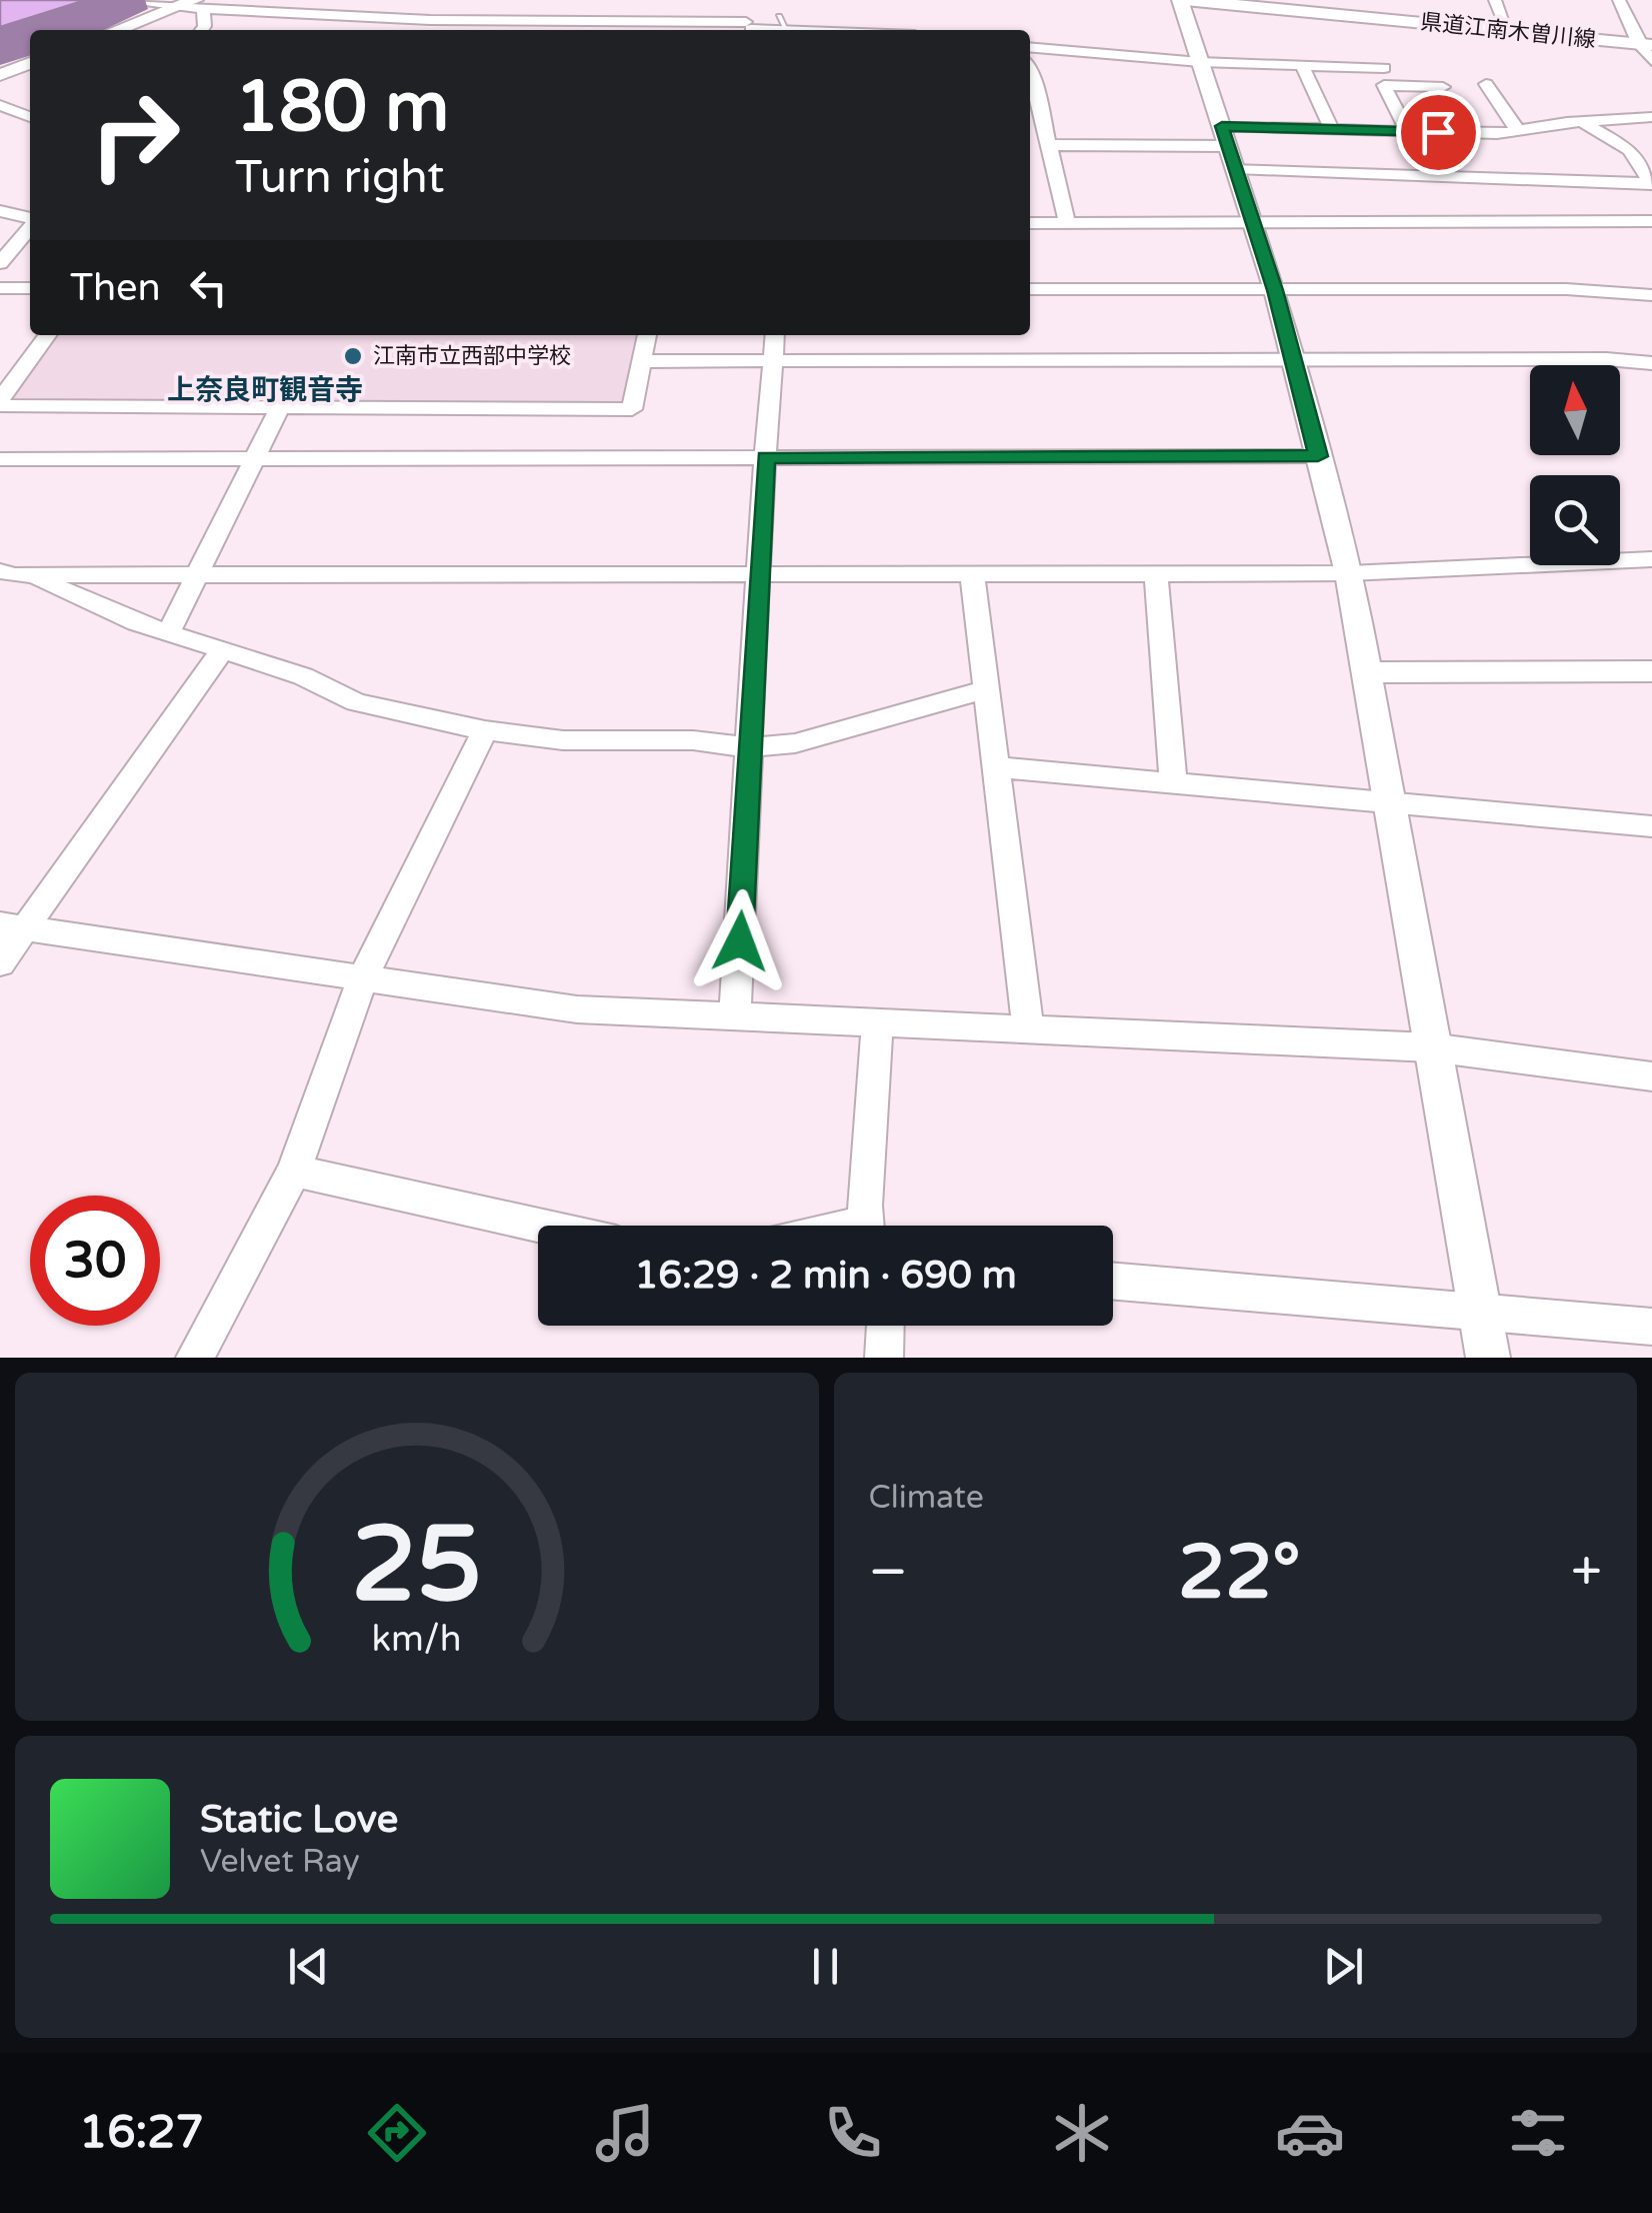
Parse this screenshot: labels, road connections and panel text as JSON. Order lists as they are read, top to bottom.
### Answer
{
  "streets": {
    "main road": ["県道江南木曽川線"]
  },
  "districts": ["上奈良町観音寺"],
  "places": ["江南市立西部中学校"],
  "north": "top",
  "page": {
    "turn": ["180 m", "Turn right"],
    "then": "Then",
    "limit": "30",
    "trip": "16:29 · 2 min · 690 m",
    "tile": "Climate",
    "heat": ["−", "22°", "+"],
    "song": ["Static Love", "Velvet Ray"],
    "tabs": "16:27",
    "gauge": ["25", "km/h"]
  }
}
